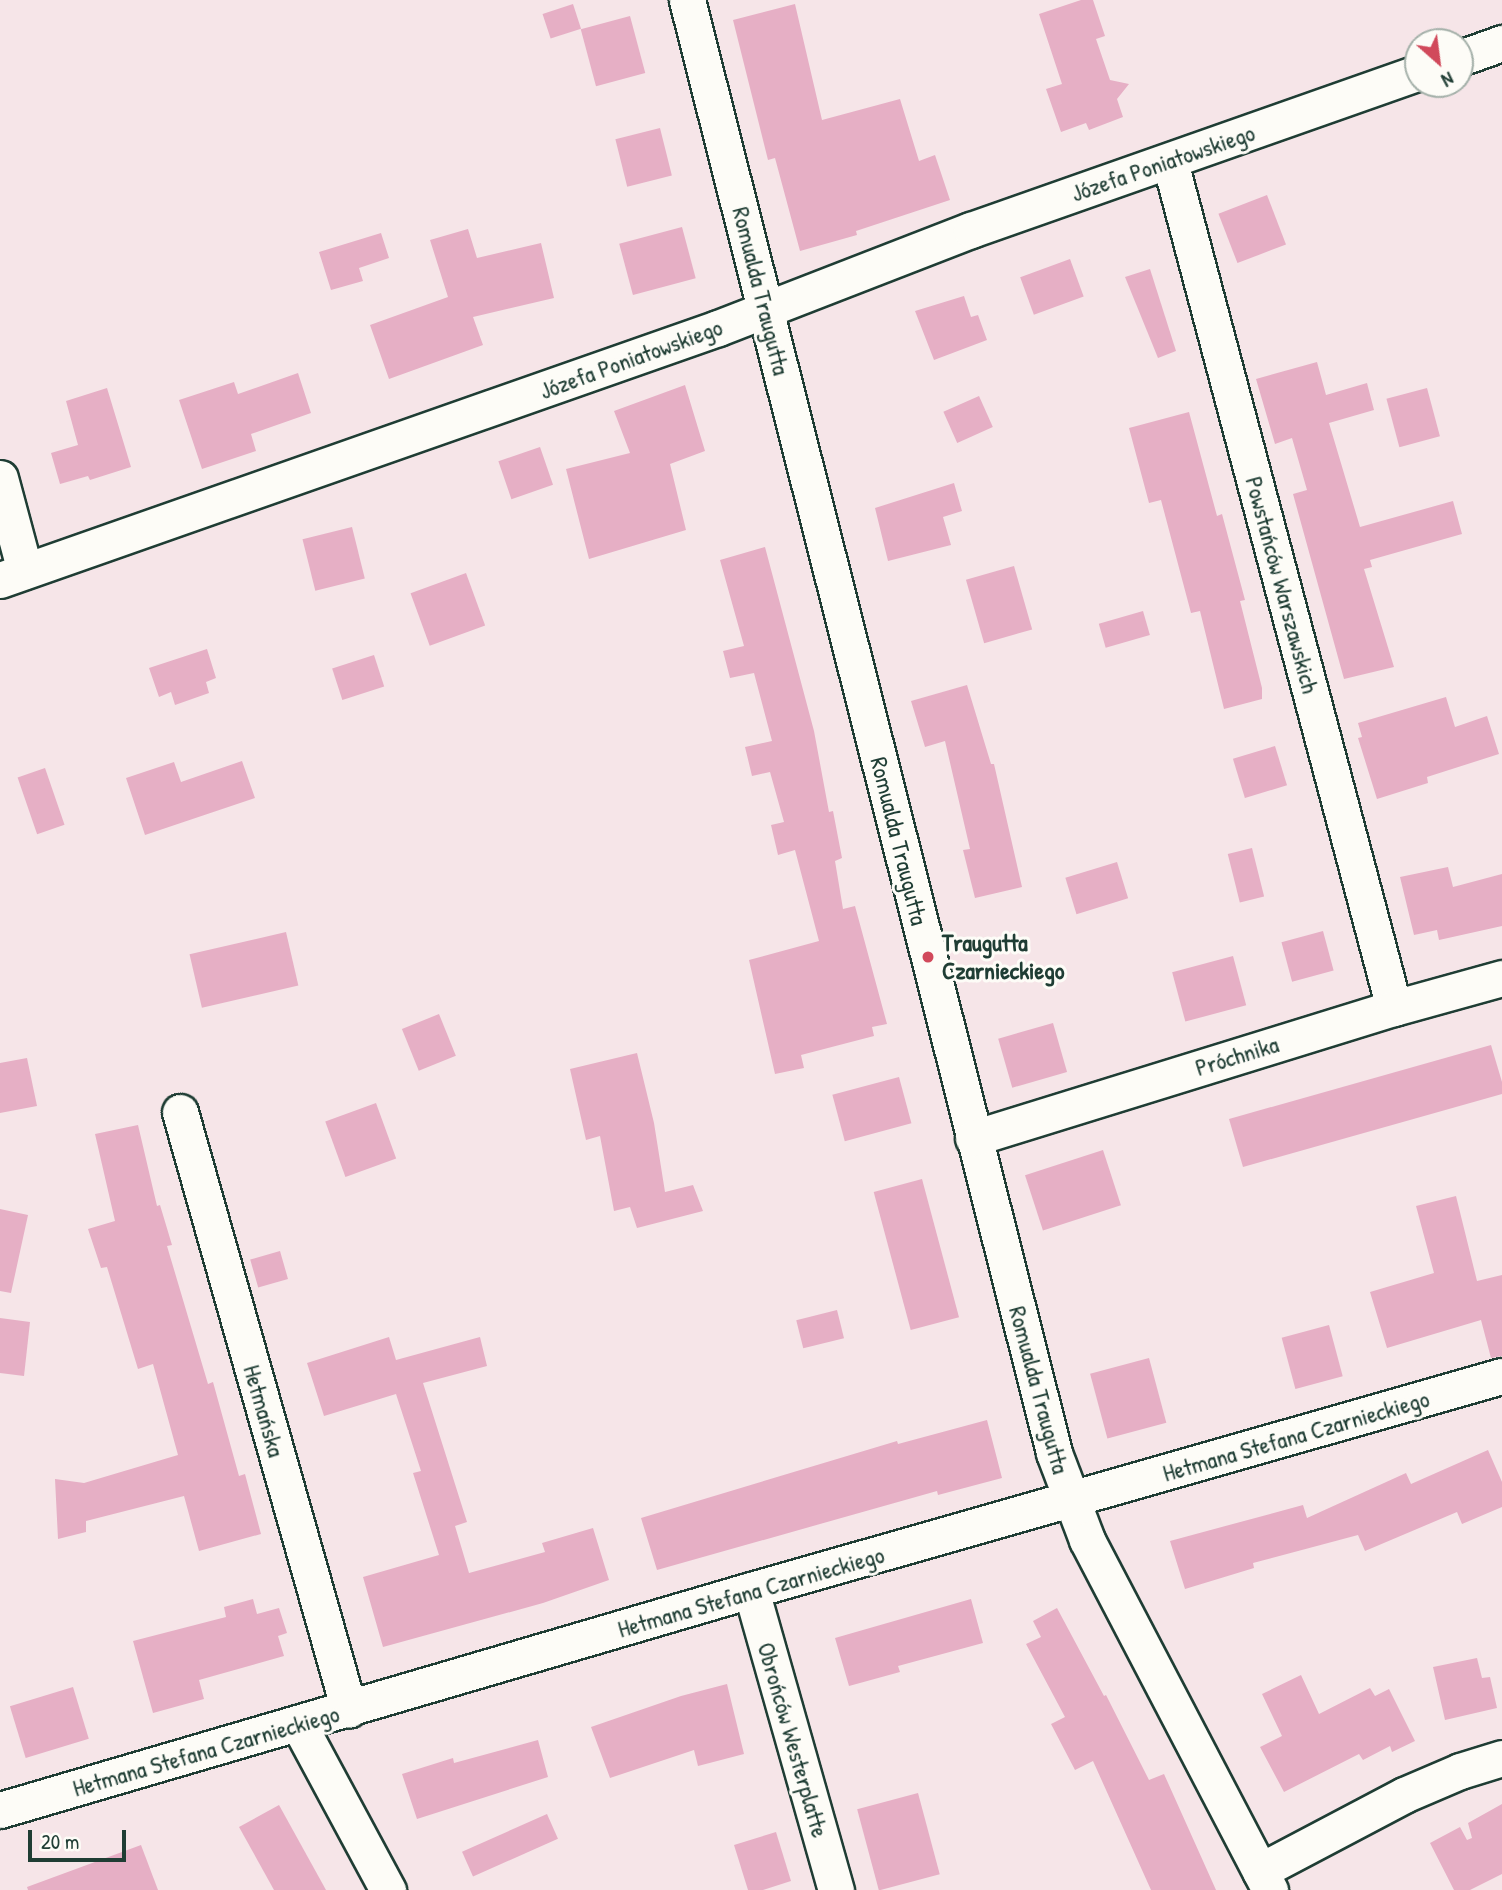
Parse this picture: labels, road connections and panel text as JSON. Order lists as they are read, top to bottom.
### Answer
{
  "streets": {
    "street": [
      "Józefa Poniatowskiego",
      "Romualda Traugutta",
      "Powstańców Warszawskich",
      "Próchnika",
      "Hetmańska",
      "Hetmana Stefana Czarnieckiego",
      "Obrońców Westerplatte"
    ]
  },
  "crossings": [
    ["Józefa Poniatowskiego", "Romualda Traugutta"],
    ["Józefa Poniatowskiego", "Powstańców Warszawskich"],
    ["Romualda Traugutta", "Próchnika"],
    ["Romualda Traugutta", "Hetmana Stefana Czarnieckiego"],
    ["Powstańców Warszawskich", "Próchnika"],
    ["Hetmańska", "Hetmana Stefana Czarnieckiego"],
    ["Hetmana Stefana Czarnieckiego", "Obrońców Westerplatte"]
  ],
  "places": ["Traugutta Czarnieckiego"],
  "scale_bar": "20 m",
  "north": "bottom right"
}
